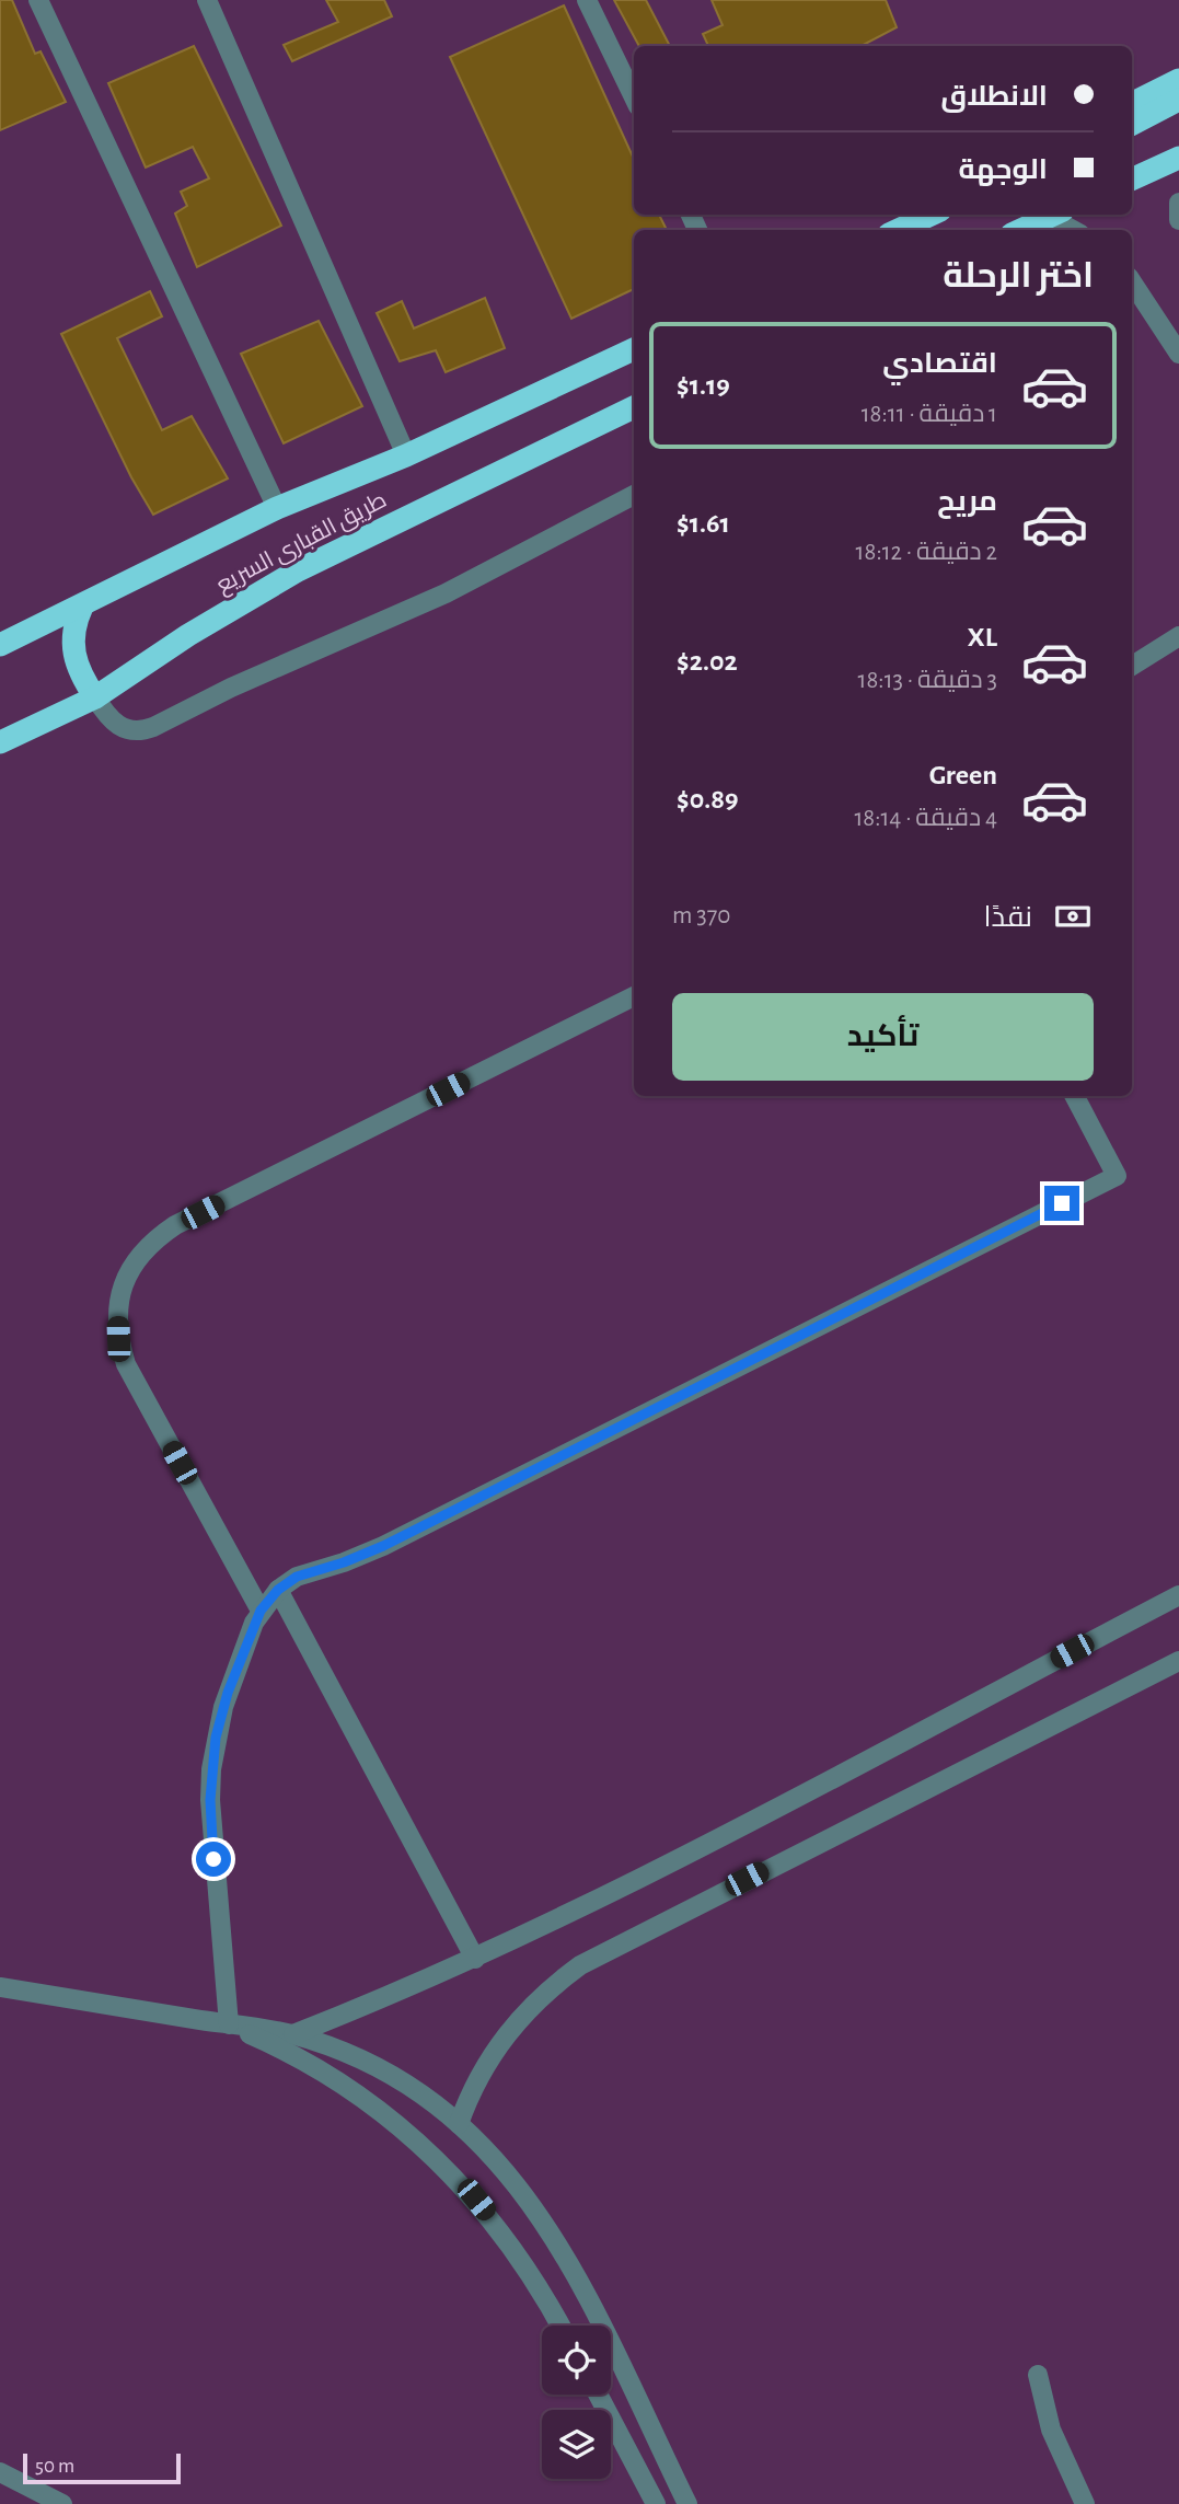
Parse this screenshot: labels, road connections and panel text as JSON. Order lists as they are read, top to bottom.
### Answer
{
  "streets": {
    "highway": ["طريق القبارى السريع"]
  },
  "scale_bar": "50 m",
  "page": {
    "banner": ["الانطلاق", "الوجهة"],
    "heading": "اختر الرحلة",
    "list": [
      {
        "name": "اقتصادي",
        "note": "1 دقيقة · 18:11",
        "value": "$1.19"
      },
      {
        "name": "مريح",
        "note": "2 دقيقة · 18:12",
        "value": "$1.61"
      },
      {
        "name": "XL",
        "note": "3 دقيقة · 18:13",
        "value": "$2.02"
      },
      {
        "name": "Green",
        "note": "4 دقيقة · 18:14",
        "value": "$0.89"
      }
    ],
    "pay": ["نقدًا", "370 m"],
    "buttons": "تأكيد",
    "scale": "50 m"
  }
}
